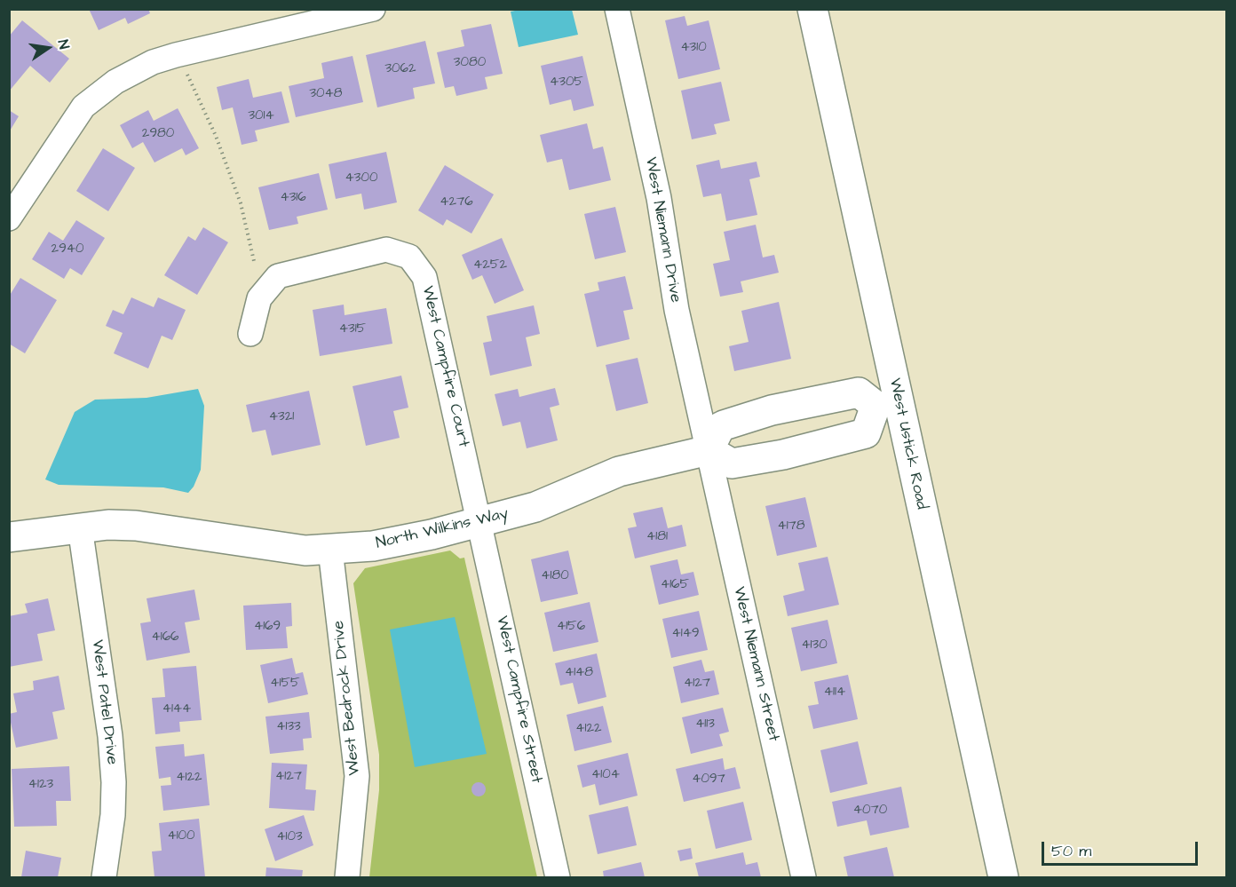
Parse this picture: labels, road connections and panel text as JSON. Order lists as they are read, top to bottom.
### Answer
{
  "streets": {
    "street": [
      "West Niemann Drive",
      "West Campfire Court",
      "West Ustick Road",
      "North Wilkins Way",
      "West Niemann Street",
      "West Bedrock Drive",
      "West Campfire Street",
      "West Patel Drive"
    ]
  },
  "crossings": [
    ["West Niemann Drive", "North Wilkins Way"],
    ["West Niemann Drive", "West Niemann Street"],
    ["West Campfire Court", "North Wilkins Way"],
    ["West Campfire Court", "West Campfire Street"],
    ["North Wilkins Way", "West Niemann Street"],
    ["North Wilkins Way", "West Bedrock Drive"],
    ["North Wilkins Way", "West Campfire Street"],
    ["North Wilkins Way", "West Patel Drive"]
  ],
  "house_numbers": [
    "4310",
    "3080",
    "3062",
    "4305",
    "3048",
    "3014",
    "2980",
    "4300",
    "4316",
    "4276",
    "2940",
    "4252",
    "4315",
    "4321",
    "4178",
    "4181",
    "4180",
    "4165",
    "4169",
    "4156",
    "4149",
    "4166",
    "4130",
    "4148",
    "4155",
    "4127",
    "4114",
    "4144",
    "4113",
    "4133",
    "4122",
    "4104",
    "4127",
    "4122",
    "4097",
    "4123",
    "4070",
    "4100",
    "4103"
  ],
  "scale_bar": "50 m",
  "north": "right"
}
